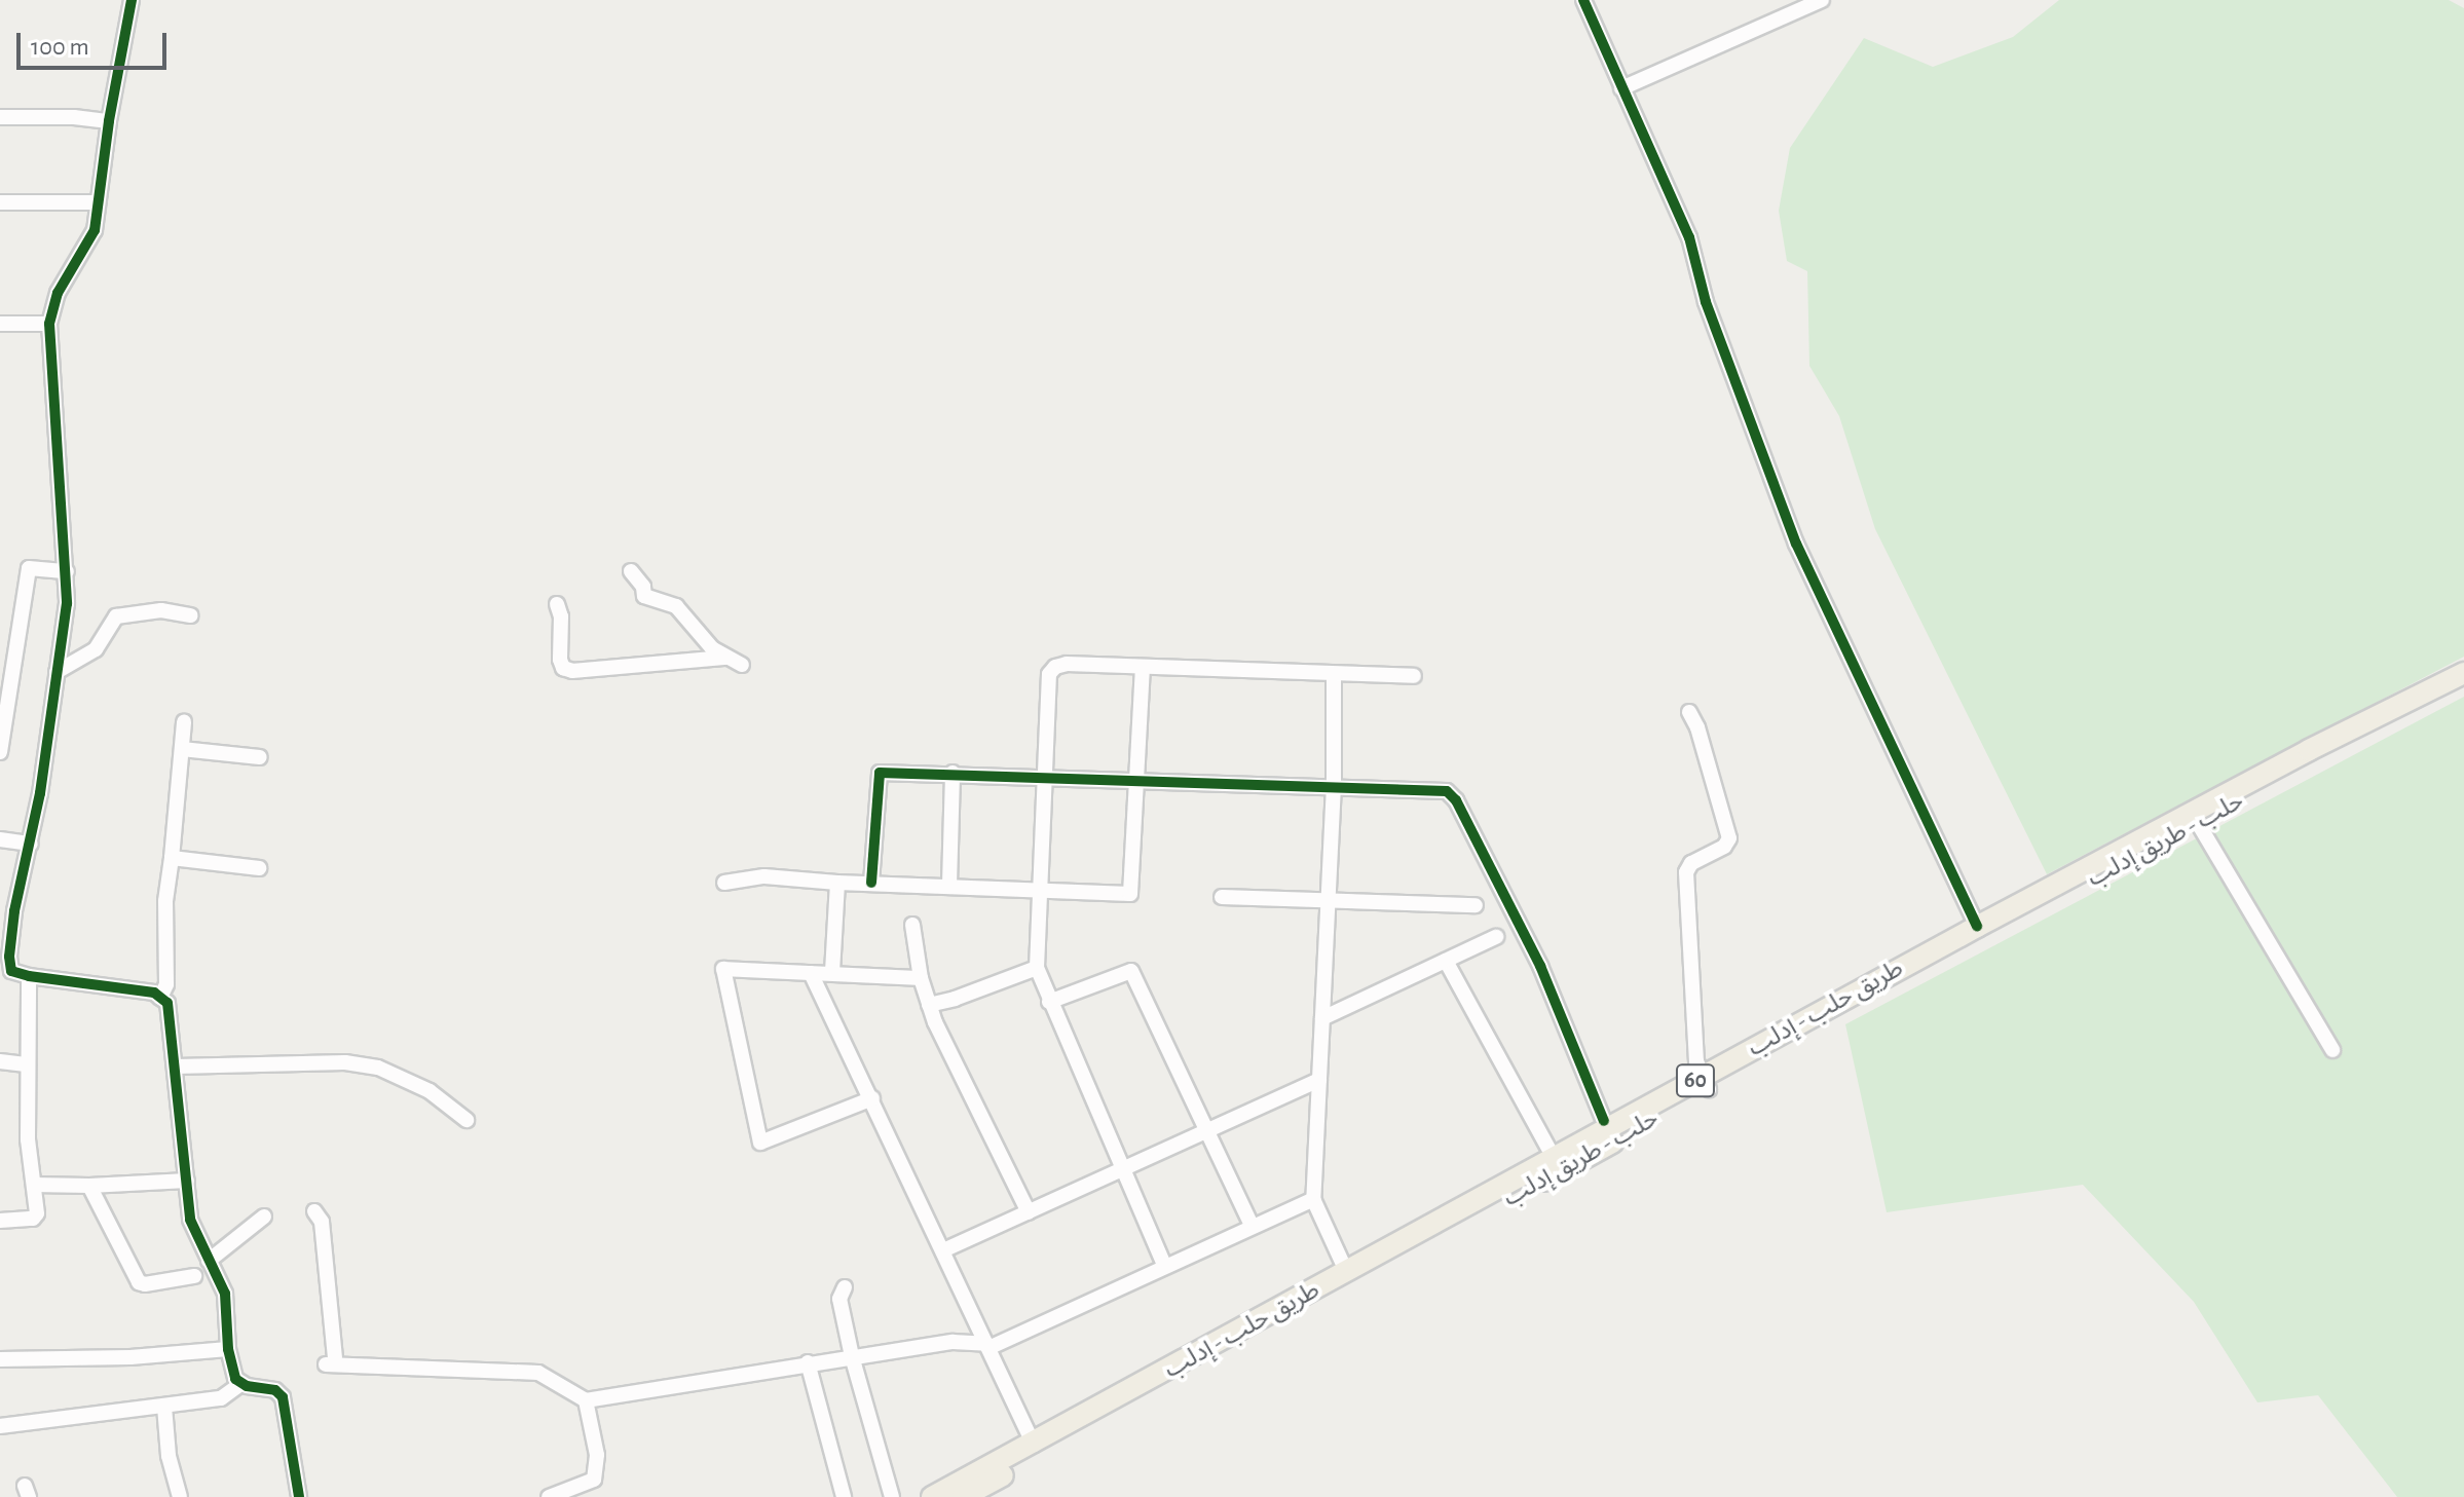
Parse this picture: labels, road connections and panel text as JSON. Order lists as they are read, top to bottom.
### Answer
{
  "streets": {
    "highway": ["حلب - طريق إدلب", "طريق حلب - إدلب", "60"]
  },
  "crossings": [
    ["حلب - طريق إدلب", "طريق حلب - إدلب"],
    ["طريق حلب - إدلب", "60"]
  ],
  "scale_bar": "100 m"
}
